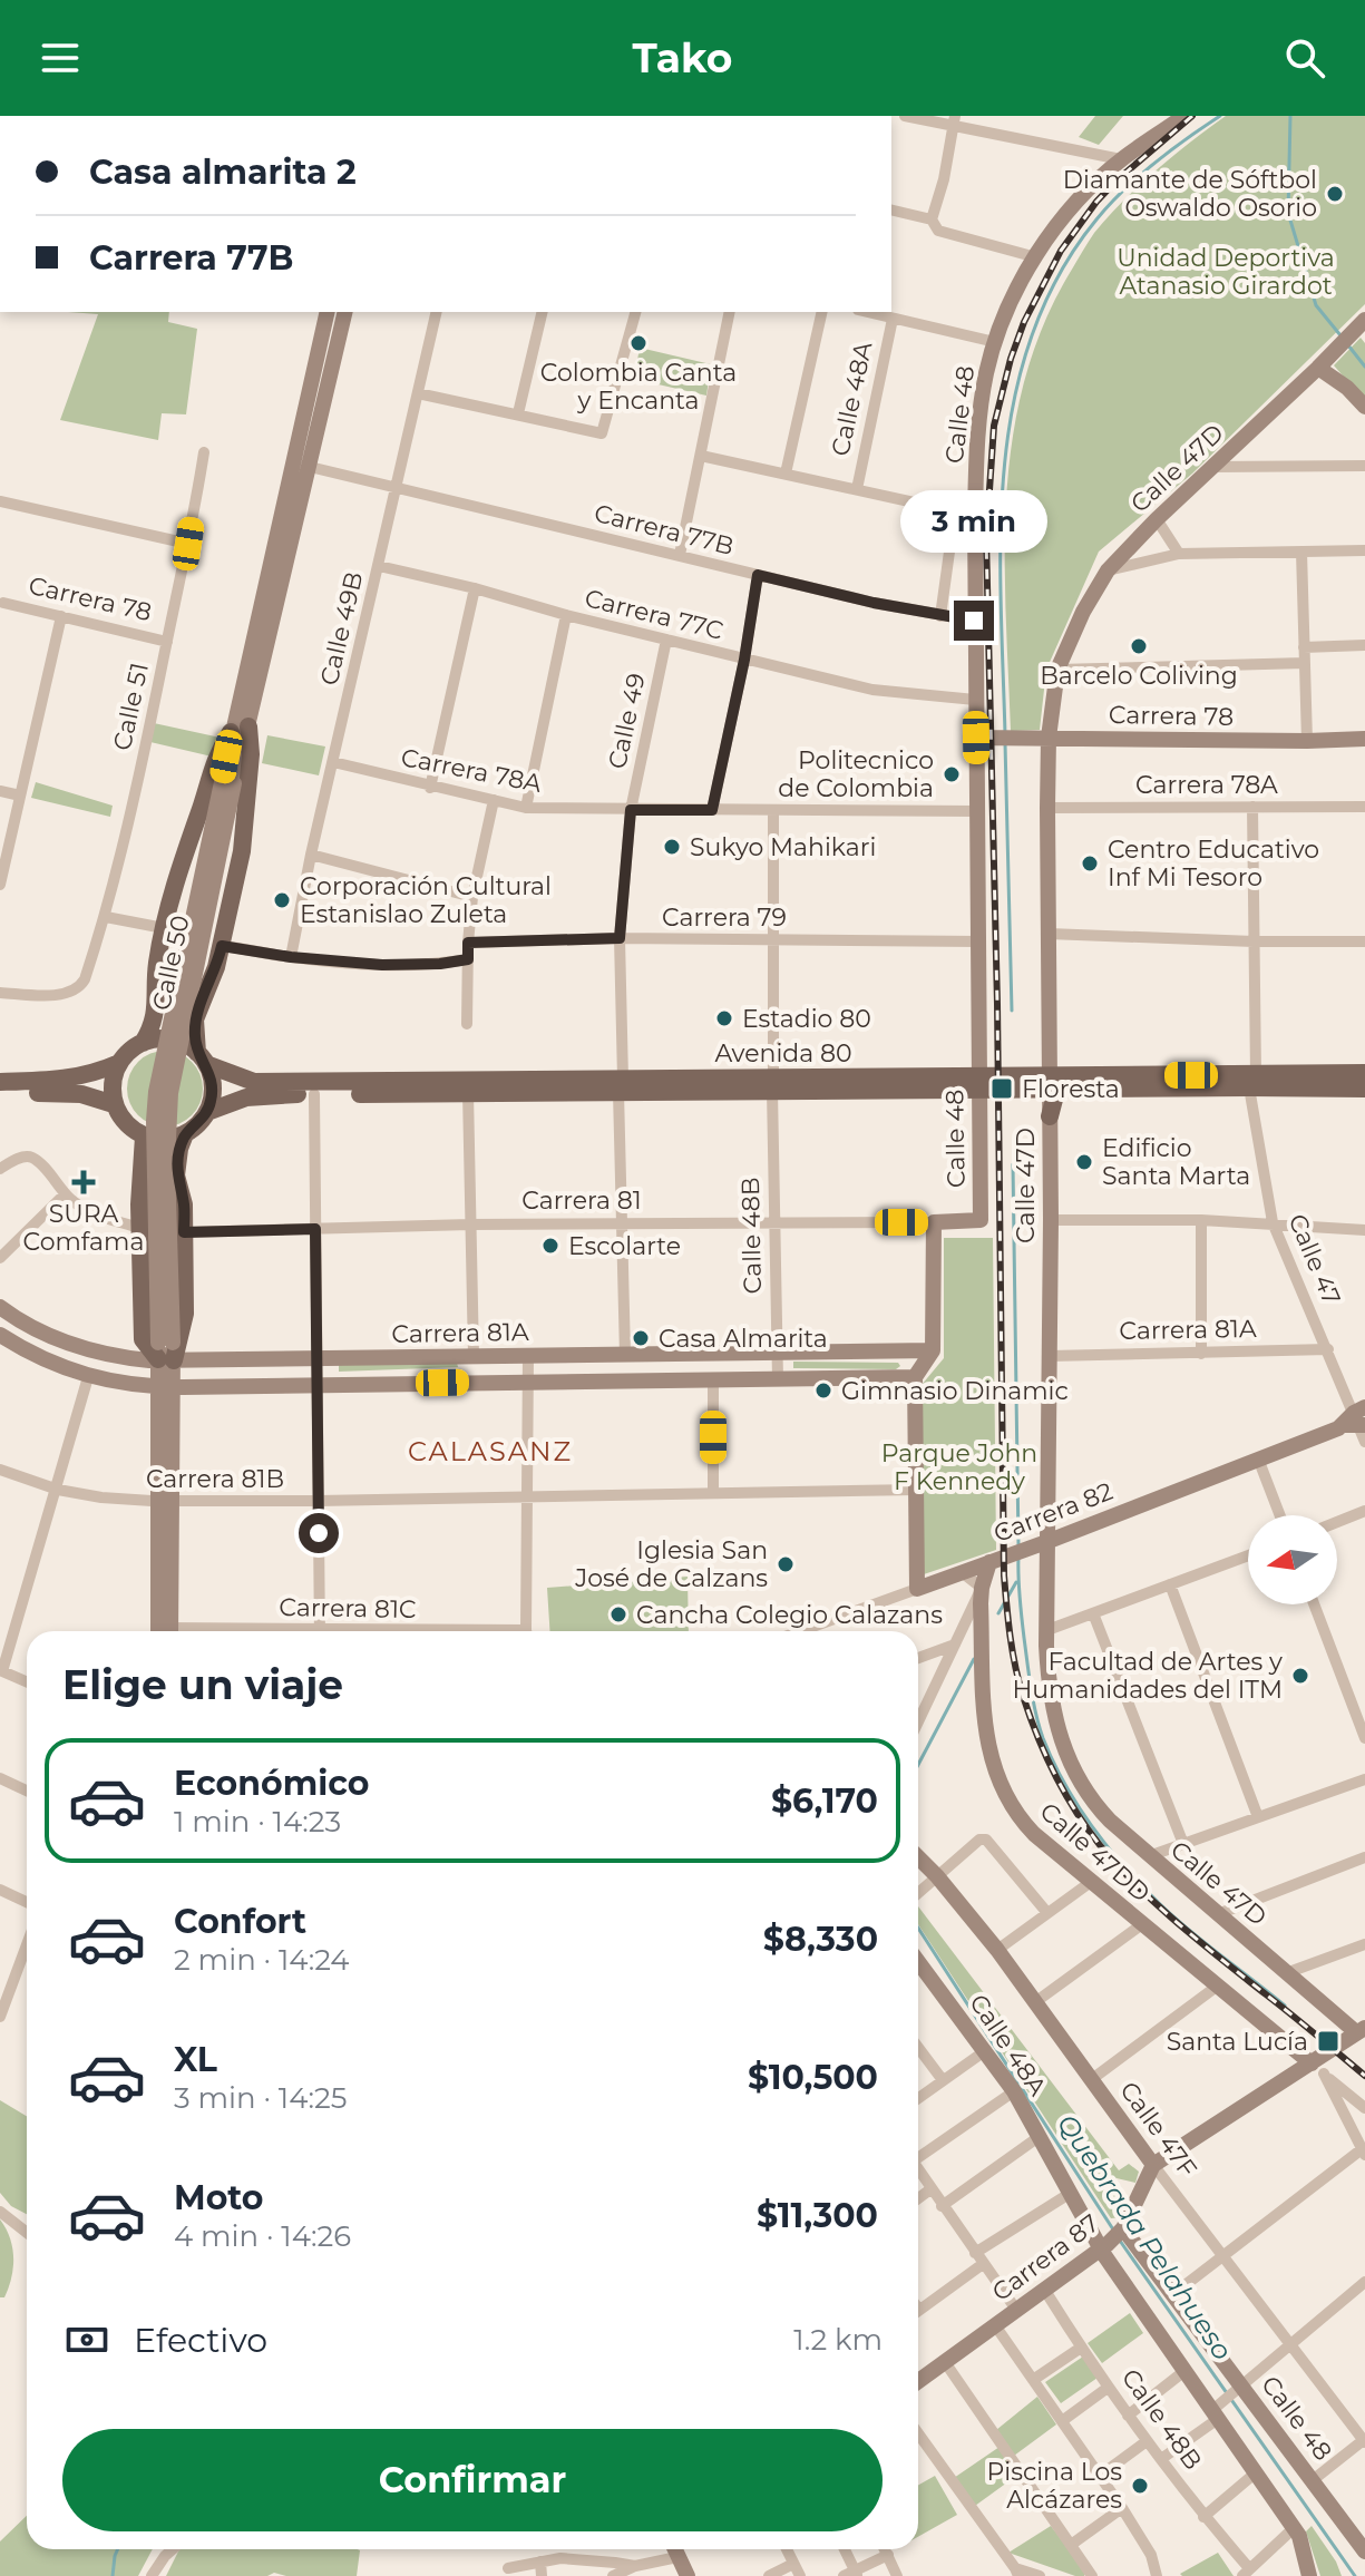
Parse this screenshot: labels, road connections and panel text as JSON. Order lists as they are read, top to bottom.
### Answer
{
  "streets": {
    "main road": ["Avenida 80"],
    "street": [
      "Calle 48A",
      "Calle 48",
      "Calle 47D",
      "Carrera 77B",
      "Carrera 78",
      "Carrera 77C",
      "Calle 49B",
      "Calle 51",
      "Calle 49",
      "Carrera 78A",
      "Carrera 79",
      "Calle 50",
      "Carrera 81",
      "Calle 48B",
      "Calle 47",
      "Carrera 81A",
      "Carrera 81B",
      "Carrera 82",
      "Calle 47DD",
      "Calle 47F",
      "Carrera 87"
    ]
  },
  "crossings": [
    ["Calle 48A", "Calle 48"],
    ["Calle 48A", "Carrera 87"],
    ["Calle 48", "Carrera 77B"],
    ["Calle 48", "Carrera 78"],
    ["Calle 48", "Carrera 77C"],
    ["Calle 48", "Carrera 78A"],
    ["Calle 48", "Carrera 79"],
    ["Calle 48", "Avenida 80"],
    ["Calle 48", "Carrera 81"],
    ["Calle 48", "Carrera 87"],
    ["Calle 47D", "Carrera 78"],
    ["Calle 47D", "Carrera 78A"],
    ["Calle 47D", "Avenida 80"],
    ["Calle 47D", "Carrera 81A"],
    ["Calle 47D", "Carrera 82"],
    ["Carrera 77B", "Calle 49B"],
    ["Carrera 78", "Calle 51"],
    ["Carrera 77C", "Calle 49B"],
    ["Carrera 77C", "Calle 49"],
    ["Calle 49B", "Carrera 78A"],
    ["Calle 49", "Carrera 78A"],
    ["Calle 49", "Carrera 79"],
    ["Calle 49", "Avenida 80"],
    ["Calle 49", "Carrera 81"],
    ["Calle 49", "Carrera 81A"],
    ["Carrera 78A", "Calle 48B"],
    ["Carrera 78A", "Calle 47"],
    ["Carrera 79", "Calle 48B"],
    ["Calle 50", "Carrera 81A"],
    ["Calle 50", "Carrera 81B"],
    ["Avenida 80", "Calle 48B"],
    ["Avenida 80", "Calle 47"],
    ["Carrera 81", "Calle 48B"],
    ["Calle 48B", "Carrera 81A"],
    ["Calle 48B", "Carrera 87"],
    ["Calle 47", "Carrera 81A"],
    ["Calle 47", "Carrera 82"],
    ["Carrera 82", "Calle 47DD"],
    ["Calle 47F", "Carrera 87"]
  ],
  "districts": ["CALASANZ"],
  "water": ["Quebrada Pelahueso"],
  "parks": ["Unidad Deportiva Atanasio Girardot", "Parque John F Kennedy"],
  "places": {
    "other": [
      "Diamante de Sóftbol Oswaldo Osorio",
      "Colombia Canta y Encanta",
      "Barcelo Coliving",
      "Politecnico de Colombia",
      "Sukyo Mahikari",
      "Centro Educativo Inf Mi Tesoro",
      "Corporación Cultural Estanislao Zuleta",
      "Estadio 80",
      "Edificio Santa Marta",
      "Escolarte",
      "Casa Almarita",
      "Gimnasio Dinamic",
      "Iglesia San José de Calzans",
      "Cancha Colegio Calazans",
      "Facultad de Artes y Humanidades del ITM",
      "Piscina Los Alcázares"
    ],
    "transit": ["Floresta", "Santa Lucía"],
    "health": ["SURA Comfama"]
  },
  "north": "left",
  "page": {
    "header": "Tako",
    "banner": ["Casa almarita 2", "Carrera 77B"],
    "bubble": "3 min",
    "heading": "Elige un viaje",
    "list": [
      {
        "name": "Económico",
        "note": "1 min · 14:23",
        "value": "$6,170"
      },
      {
        "name": "Confort",
        "note": "2 min · 14:24",
        "value": "$8,330"
      },
      {
        "name": "XL",
        "note": "3 min · 14:25",
        "value": "$10,500"
      },
      {
        "name": "Moto",
        "note": "4 min · 14:26",
        "value": "$11,300"
      }
    ],
    "pay": ["Efectivo", "1.2 km"],
    "buttons": "Confirmar"
  }
}
